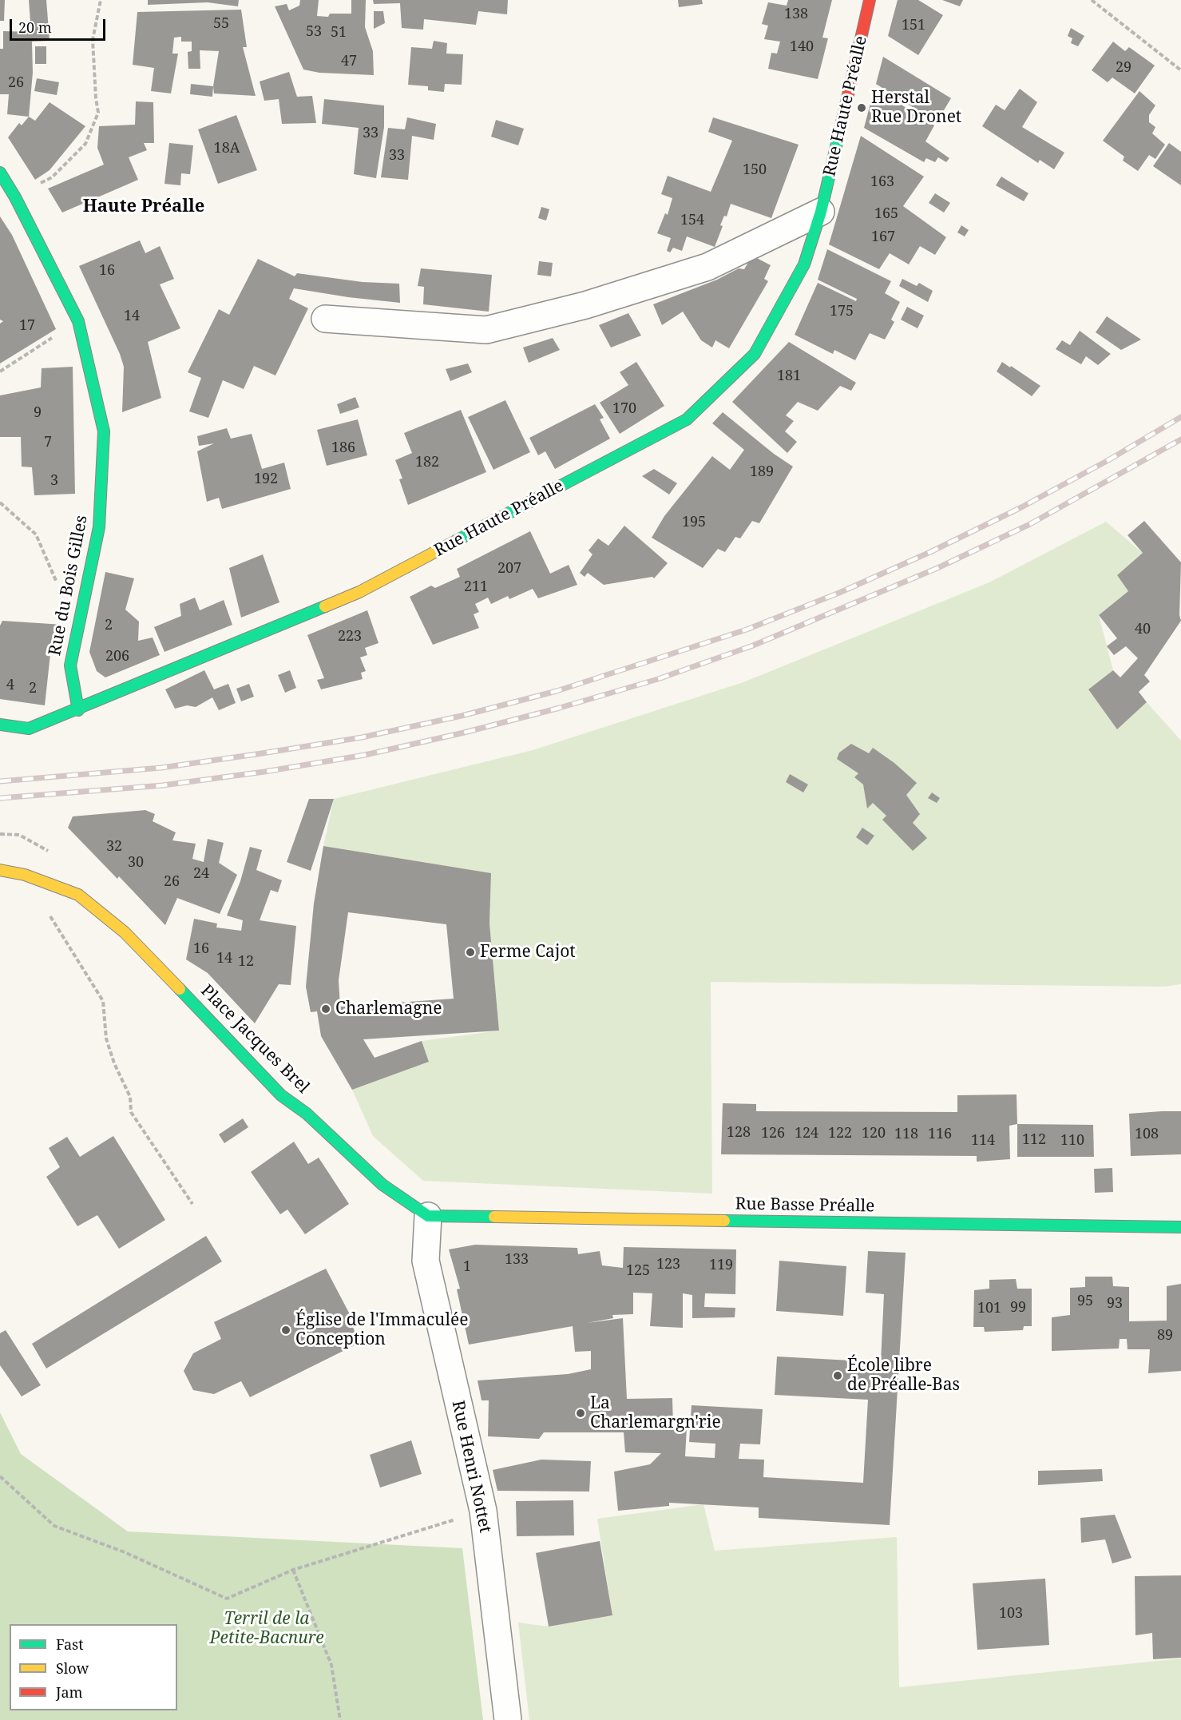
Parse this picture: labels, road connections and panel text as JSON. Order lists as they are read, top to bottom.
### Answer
{
  "streets": {
    "street": [
      "Rue Haute Préalle",
      "Rue du Bois Gilles",
      "Place Jacques Brel",
      "Rue Basse Préalle",
      "Rue Henri Nottet"
    ]
  },
  "crossings": [
    ["Rue Haute Préalle", "Rue du Bois Gilles"],
    ["Place Jacques Brel", "Rue Basse Préalle"],
    ["Place Jacques Brel", "Rue Henri Nottet"],
    ["Rue Basse Préalle", "Rue Henri Nottet"]
  ],
  "districts": ["Haute Préalle"],
  "parks": ["Terril de la Petite-Bacnure"],
  "places": [
    "Herstal Rue Dronet",
    "Ferme Cajot",
    "Charlemagne",
    "Église de l'Immaculée Conception",
    "École libre de Préalle-Bas",
    "La Charlemargn'rie"
  ],
  "house_numbers": [
    "138",
    "55",
    "151",
    "53",
    "51",
    "140",
    "47",
    "29",
    "26",
    "33",
    "18A",
    "33",
    "150",
    "163",
    "165",
    "154",
    "167",
    "16",
    "175",
    "14",
    "17",
    "181",
    "170",
    "9",
    "7",
    "186",
    "182",
    "189",
    "192",
    "3",
    "195",
    "207",
    "211",
    "2",
    "40",
    "223",
    "206",
    "4",
    "2",
    "32",
    "30",
    "24",
    "26",
    "16",
    "14",
    "12",
    "128",
    "126",
    "124",
    "122",
    "120",
    "118",
    "116",
    "108",
    "112",
    "114",
    "110",
    "133",
    "123",
    "119",
    "1",
    "125",
    "95",
    "93",
    "99",
    "101",
    "89",
    "103"
  ],
  "legend": ["Fast", "Slow", "Jam"],
  "scale_bar": "20 m"
}
